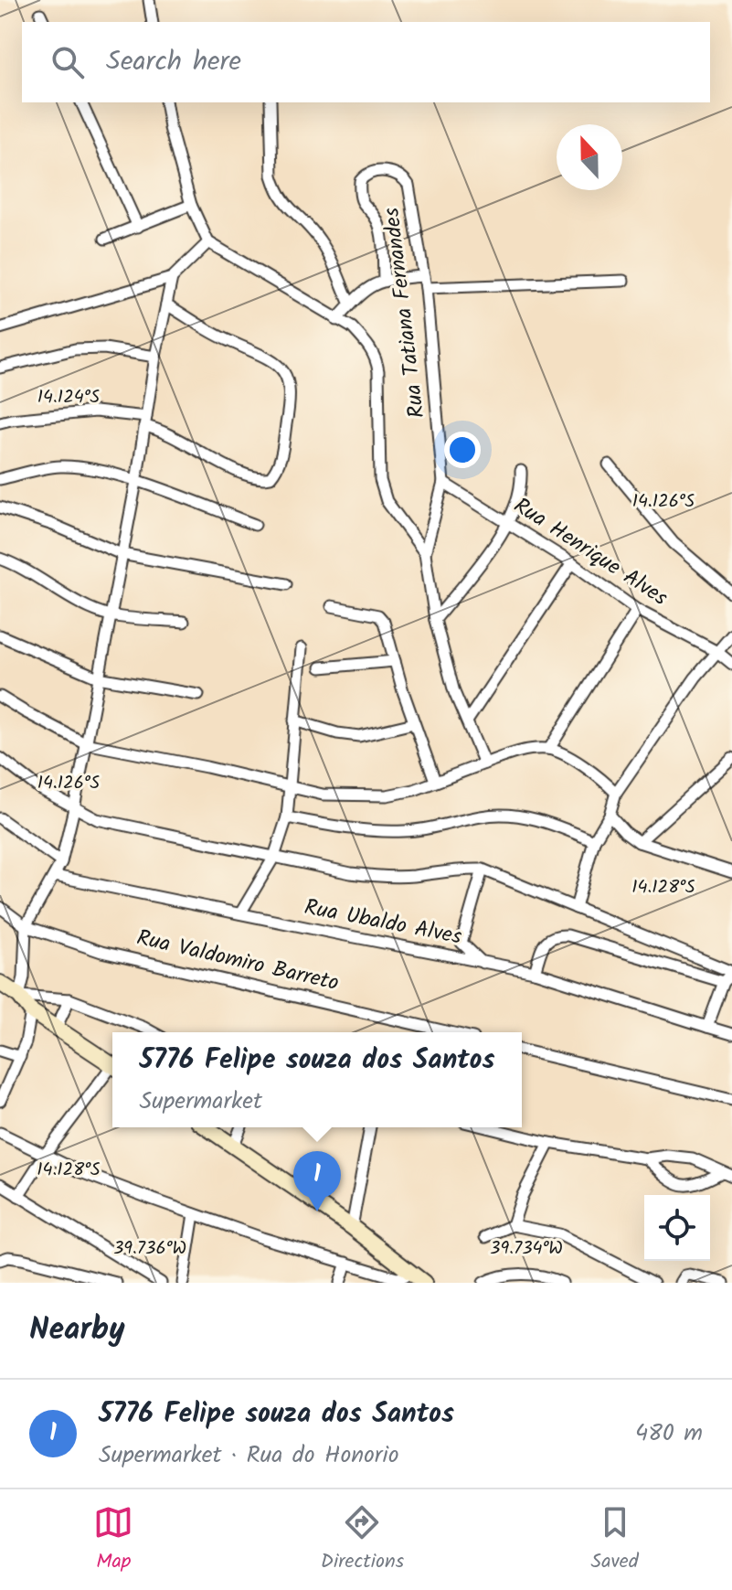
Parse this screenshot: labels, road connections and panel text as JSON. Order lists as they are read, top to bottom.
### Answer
{
  "streets": {
    "street": [
      "Rua Tatiana Fernandes",
      "Rua Henrique Alves",
      "Rua Ubaldo Alves",
      "Rua Valdomiro Barreto"
    ]
  },
  "crossings": [
    ["Rua Tatiana Fernandes", "Rua Henrique Alves"]
  ],
  "north": "top",
  "page": {
    "search": "Search here",
    "popup": ["5776 Felipe souza dos Santos", "Supermarket"],
    "pins": "1",
    "heading": "Nearby",
    "list": [
      {
        "mark": "1",
        "name": "5776 Felipe souza dos Santos",
        "note": "Supermarket · Rua do Honorio",
        "value": "480 m"
      }
    ],
    "nav": ["Map", "Directions", "Saved"]
  },
  "coordinates": [
    "14.124°S",
    "14.126°S",
    "14.128°S",
    "39.736°W",
    "39.734°W"
  ]
}
